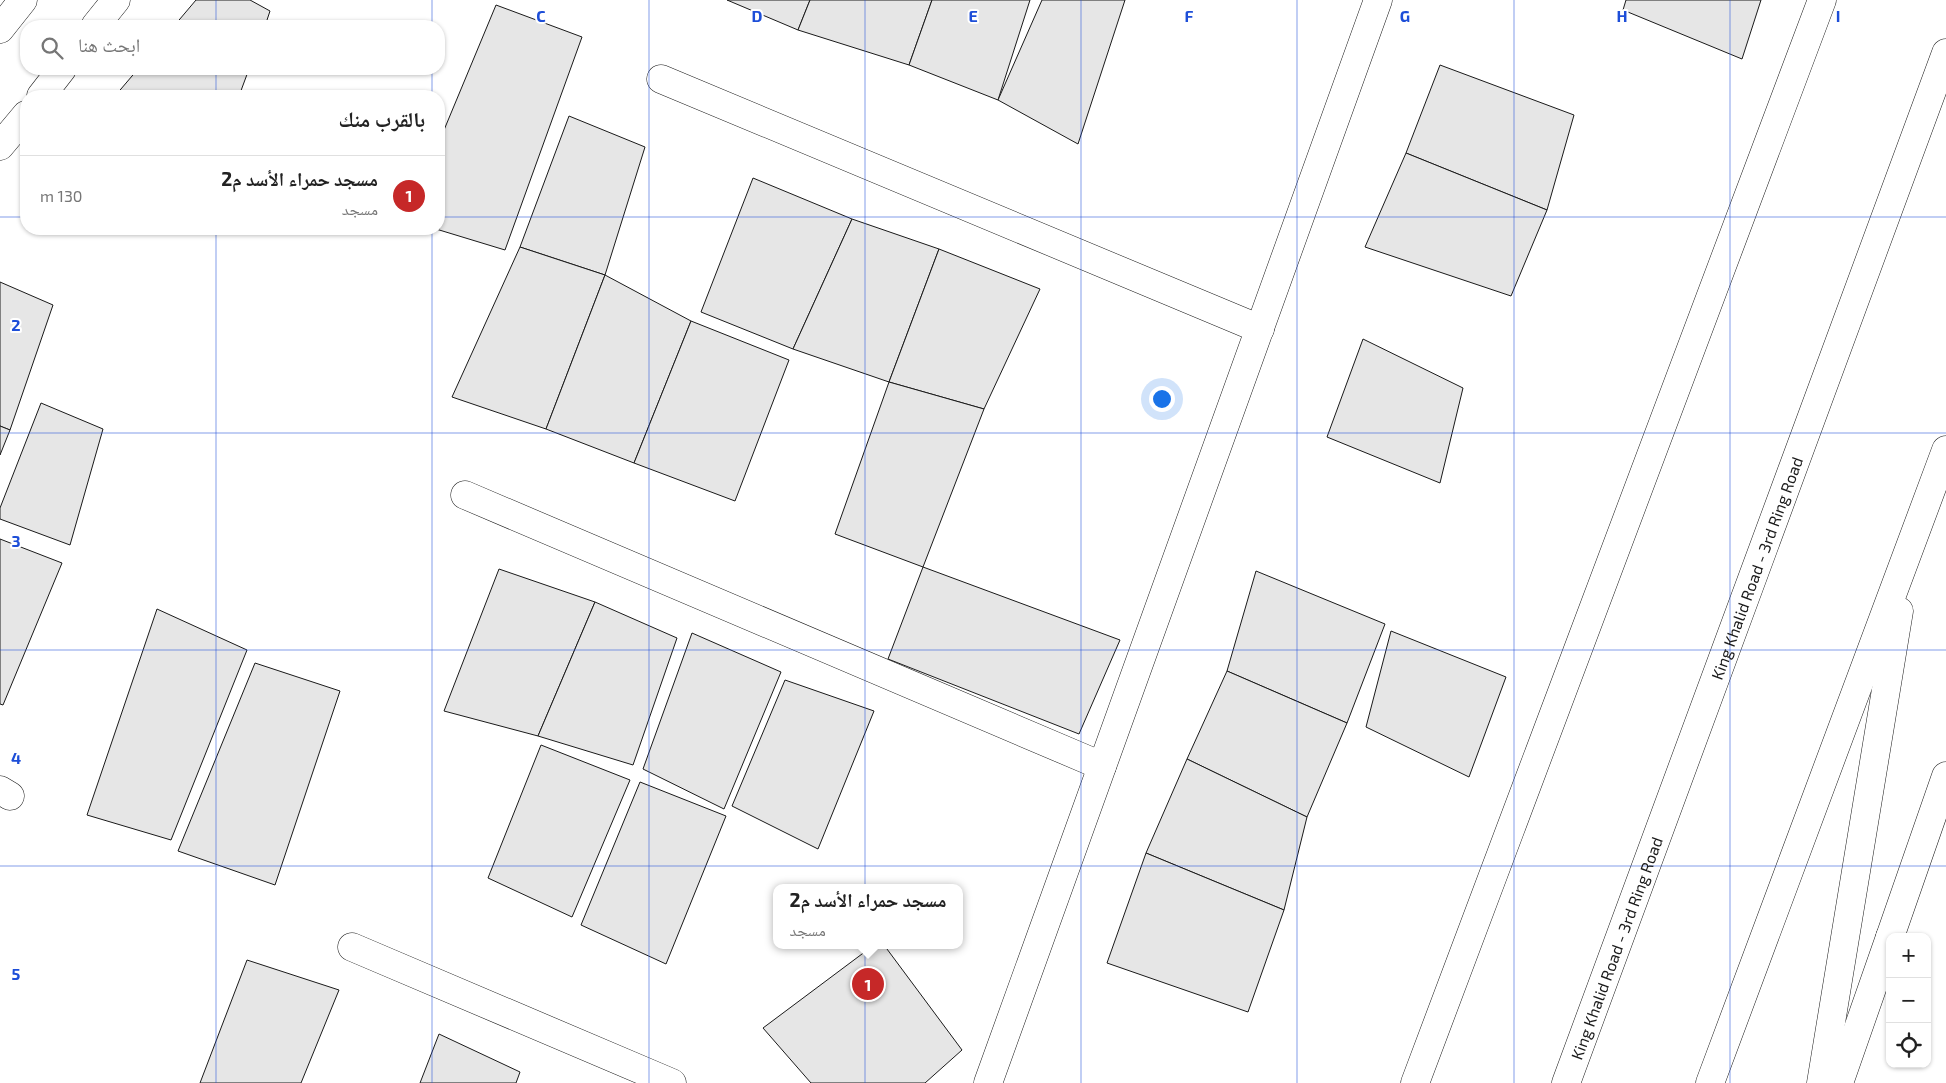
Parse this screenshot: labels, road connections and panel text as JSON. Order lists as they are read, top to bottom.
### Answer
{
  "streets": {
    "main road": ["King Khalid Road - 3rd Ring Road"]
  },
  "page": {
    "search": "ابحث هنا",
    "heading": "بالقرب منك",
    "list": [
      {
        "mark": "1",
        "name": "مسجد حمراء الأسد م2",
        "note": "مسجد",
        "value": "130 m"
      }
    ],
    "popup": ["مسجد حمراء الأسد م2", "مسجد"],
    "map_buttons": ["+", "−"],
    "pins": "1"
  },
  "grid": {
    "columns": [
      "C",
      "D",
      "E",
      "F",
      "G",
      "H",
      "I"
    ],
    "rows": [
      "2",
      "3",
      "4",
      "5"
    ]
  }
}
